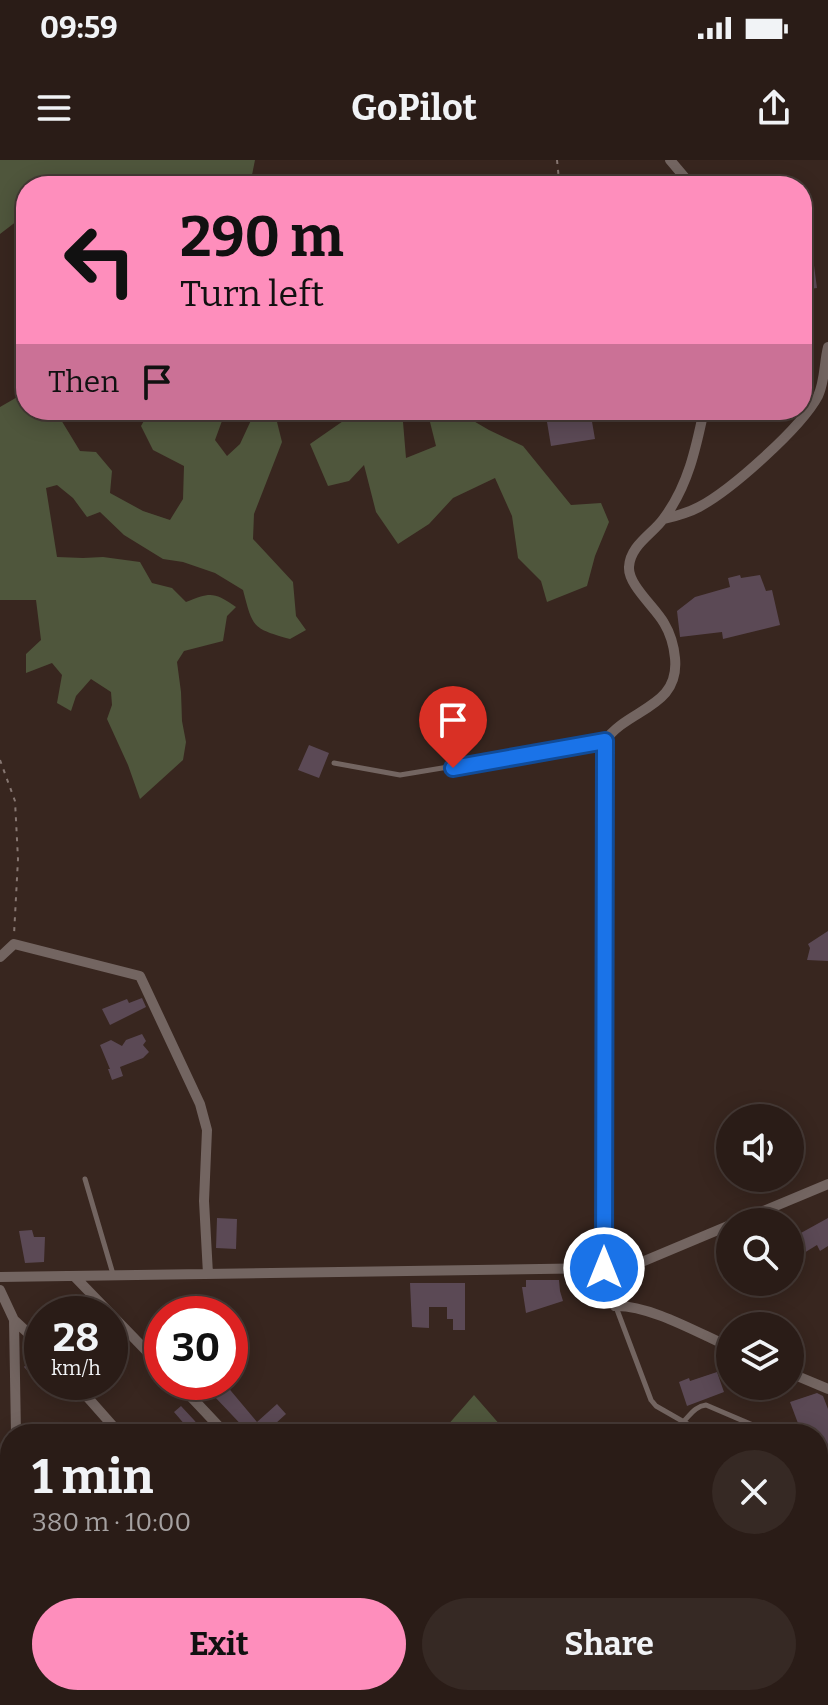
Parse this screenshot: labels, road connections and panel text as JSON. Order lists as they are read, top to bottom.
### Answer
{
  "page": {
    "status": "09:59",
    "header": "GoPilot",
    "turn": ["290 m", "Turn left"],
    "then": "Then",
    "speed": "28 km/h",
    "limit": "30",
    "heading": ["1 min", "380 m · 10:00"],
    "buttons": ["Exit", "Share"]
  }
}
